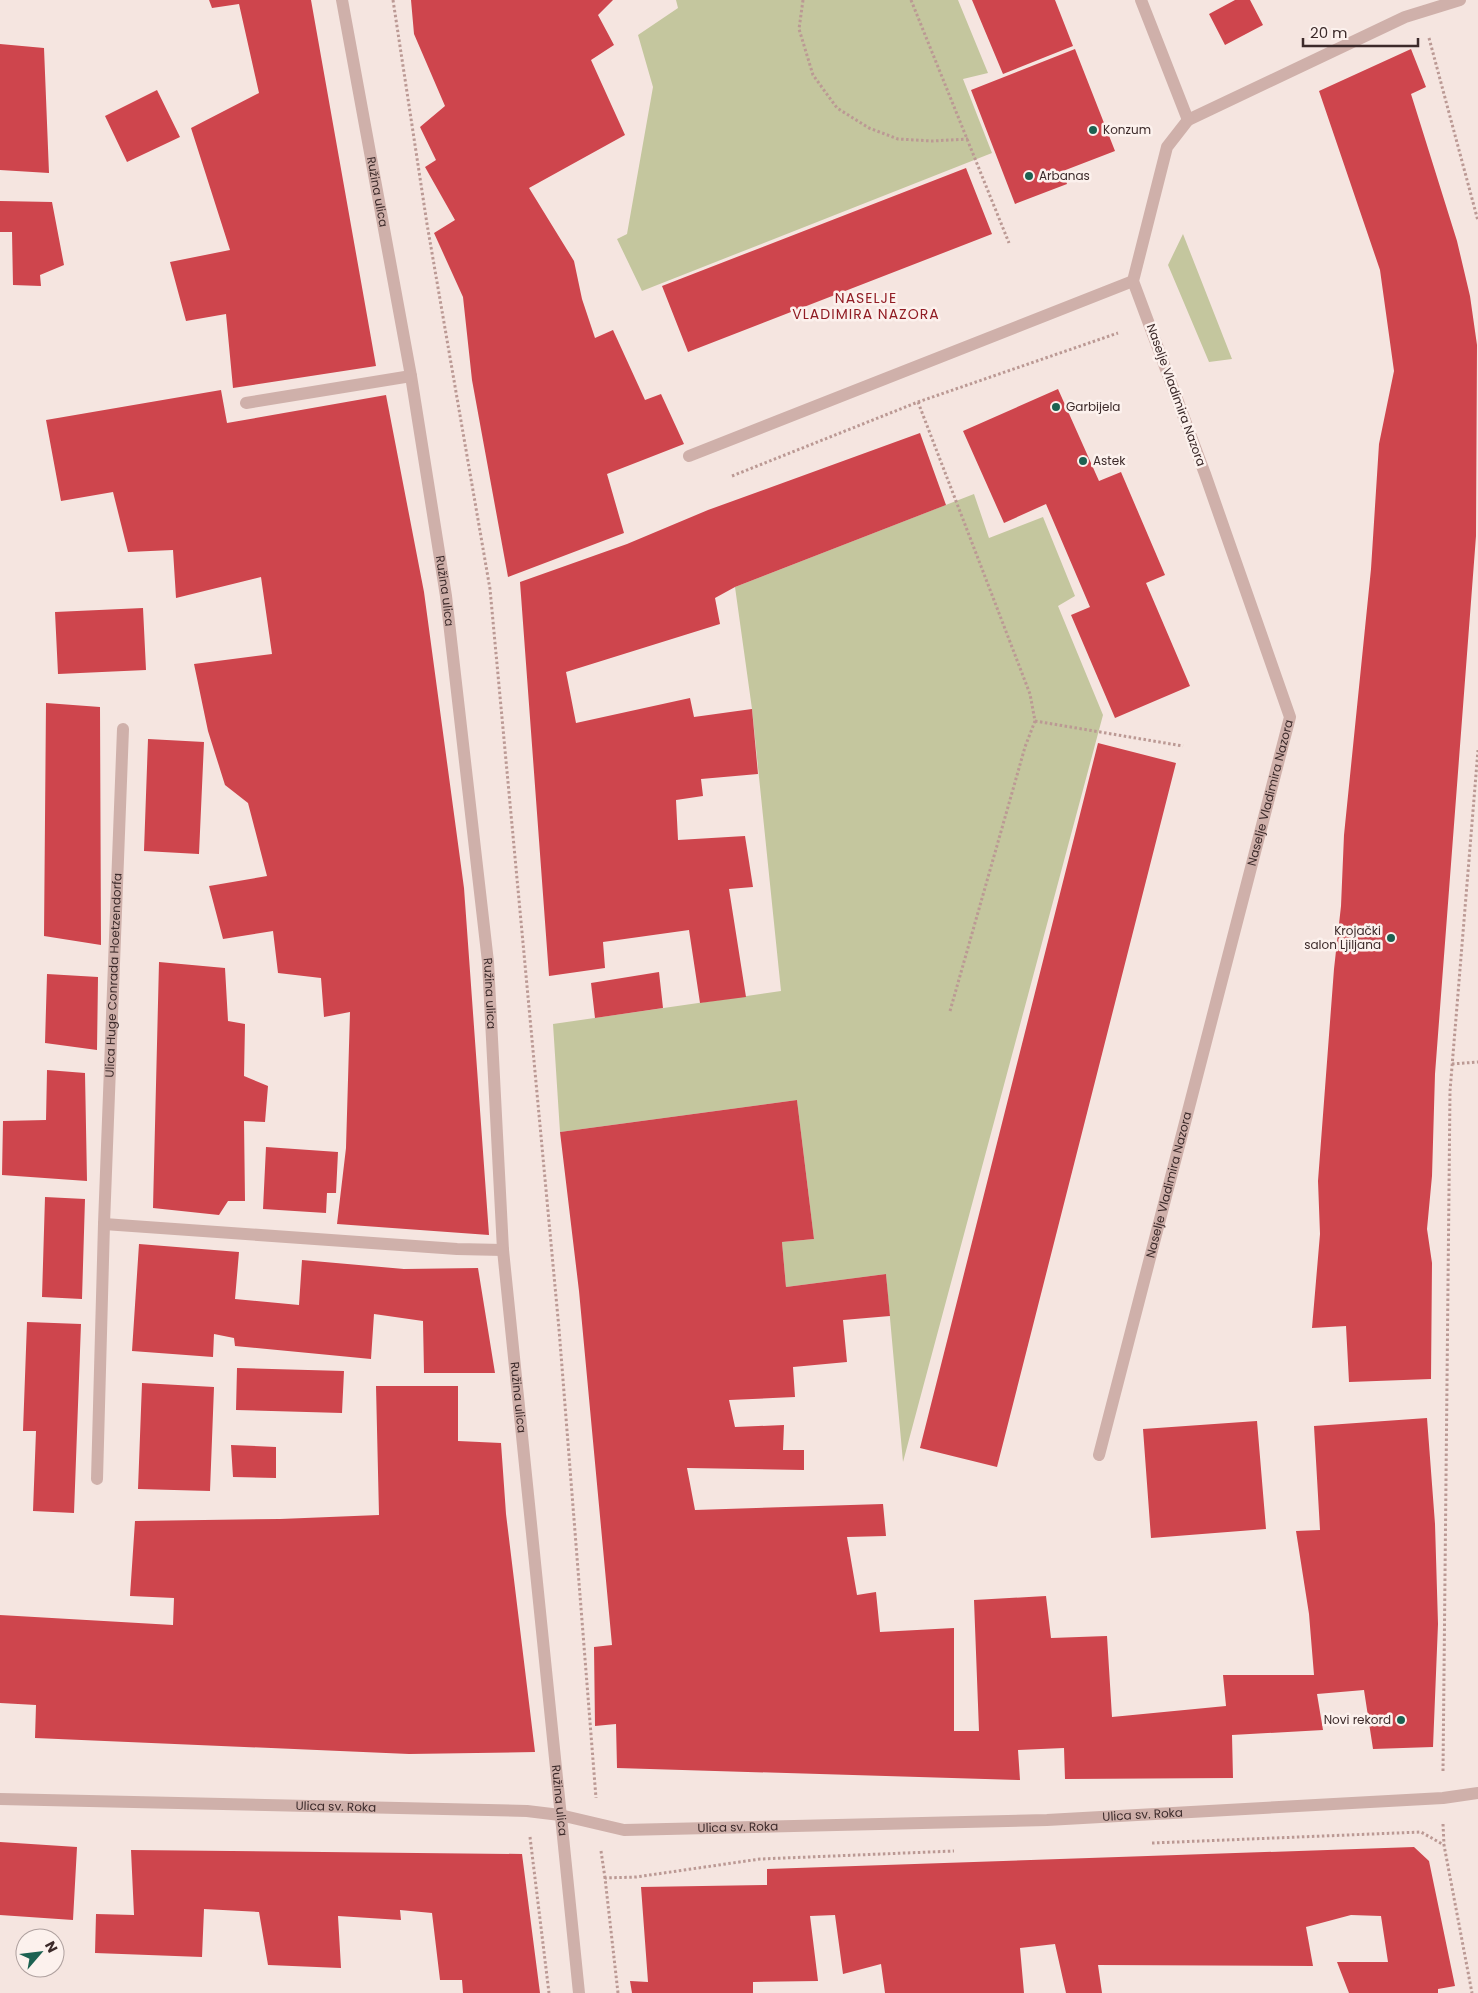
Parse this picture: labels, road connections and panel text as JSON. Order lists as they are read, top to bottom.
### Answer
{
  "streets": {
    "street": [
      "Ružina ulica",
      "Naselje Vladimira Nazora",
      "Ulica Huge Conrada Hoetzendorfa",
      "Ulica sv. Roka"
    ]
  },
  "crossings": [
    ["Ružina ulica", "Ulica sv. Roka"]
  ],
  "districts": ["NASELJE VLADIMIRA NAZORA"],
  "places": [
    "Konzum",
    "Arbanas",
    "Garbijela",
    "Astek",
    "Krojački salon Ljiljana",
    "Novi rekord"
  ],
  "scale_bar": "20 m",
  "north": "top right"
}
